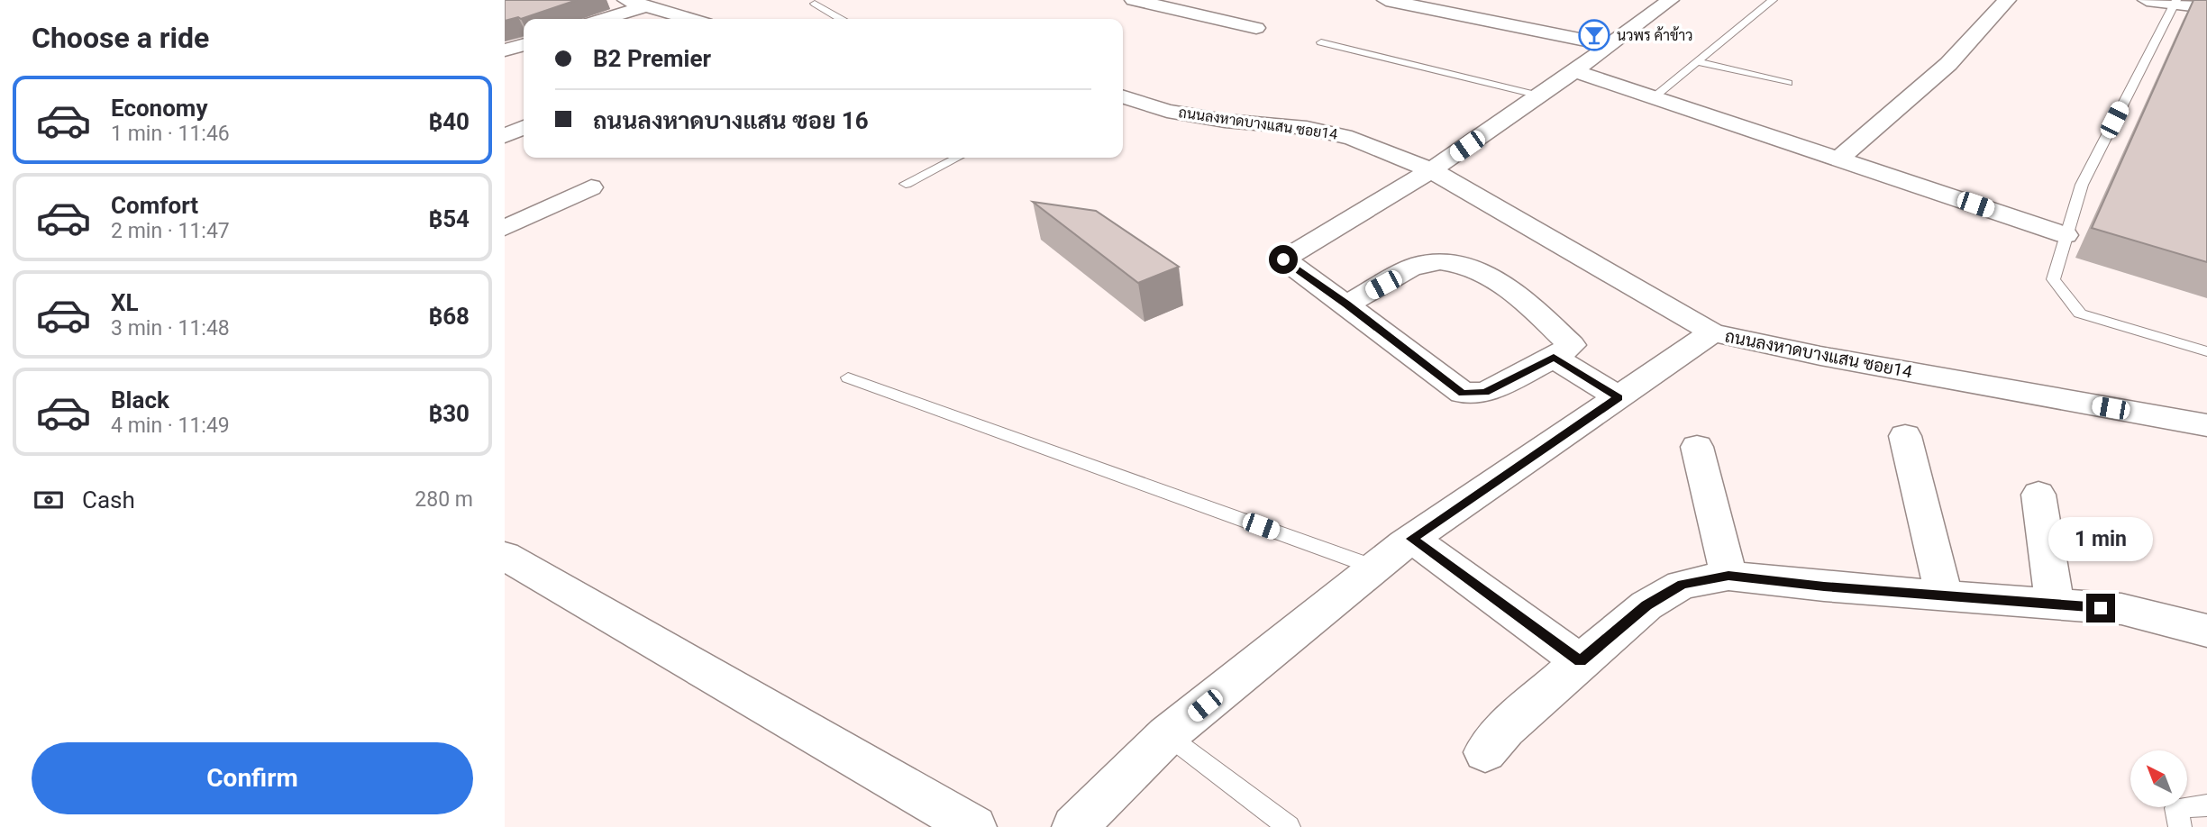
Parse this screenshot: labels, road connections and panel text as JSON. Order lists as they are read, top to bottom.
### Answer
{
  "streets": {
    "street": ["ถนนลงหาดบางแสน ซอย14"]
  },
  "places": {
    "bar": ["นวพร ค้าข้าว"]
  },
  "north": "top left",
  "page": {
    "heading": "Choose a ride",
    "banner": ["B2 Premier", "ถนนลงหาดบางแสน ซอย 16"],
    "list": [
      {
        "name": "Economy",
        "note": "1 min · 11:46",
        "value": "฿40"
      },
      {
        "name": "Comfort",
        "note": "2 min · 11:47",
        "value": "฿54"
      },
      {
        "name": "XL",
        "note": "3 min · 11:48",
        "value": "฿68"
      },
      {
        "name": "Black",
        "note": "4 min · 11:49",
        "value": "฿30"
      }
    ],
    "pay": ["Cash", "280 m"],
    "bubble": "1 min",
    "buttons": "Confirm"
  }
}
